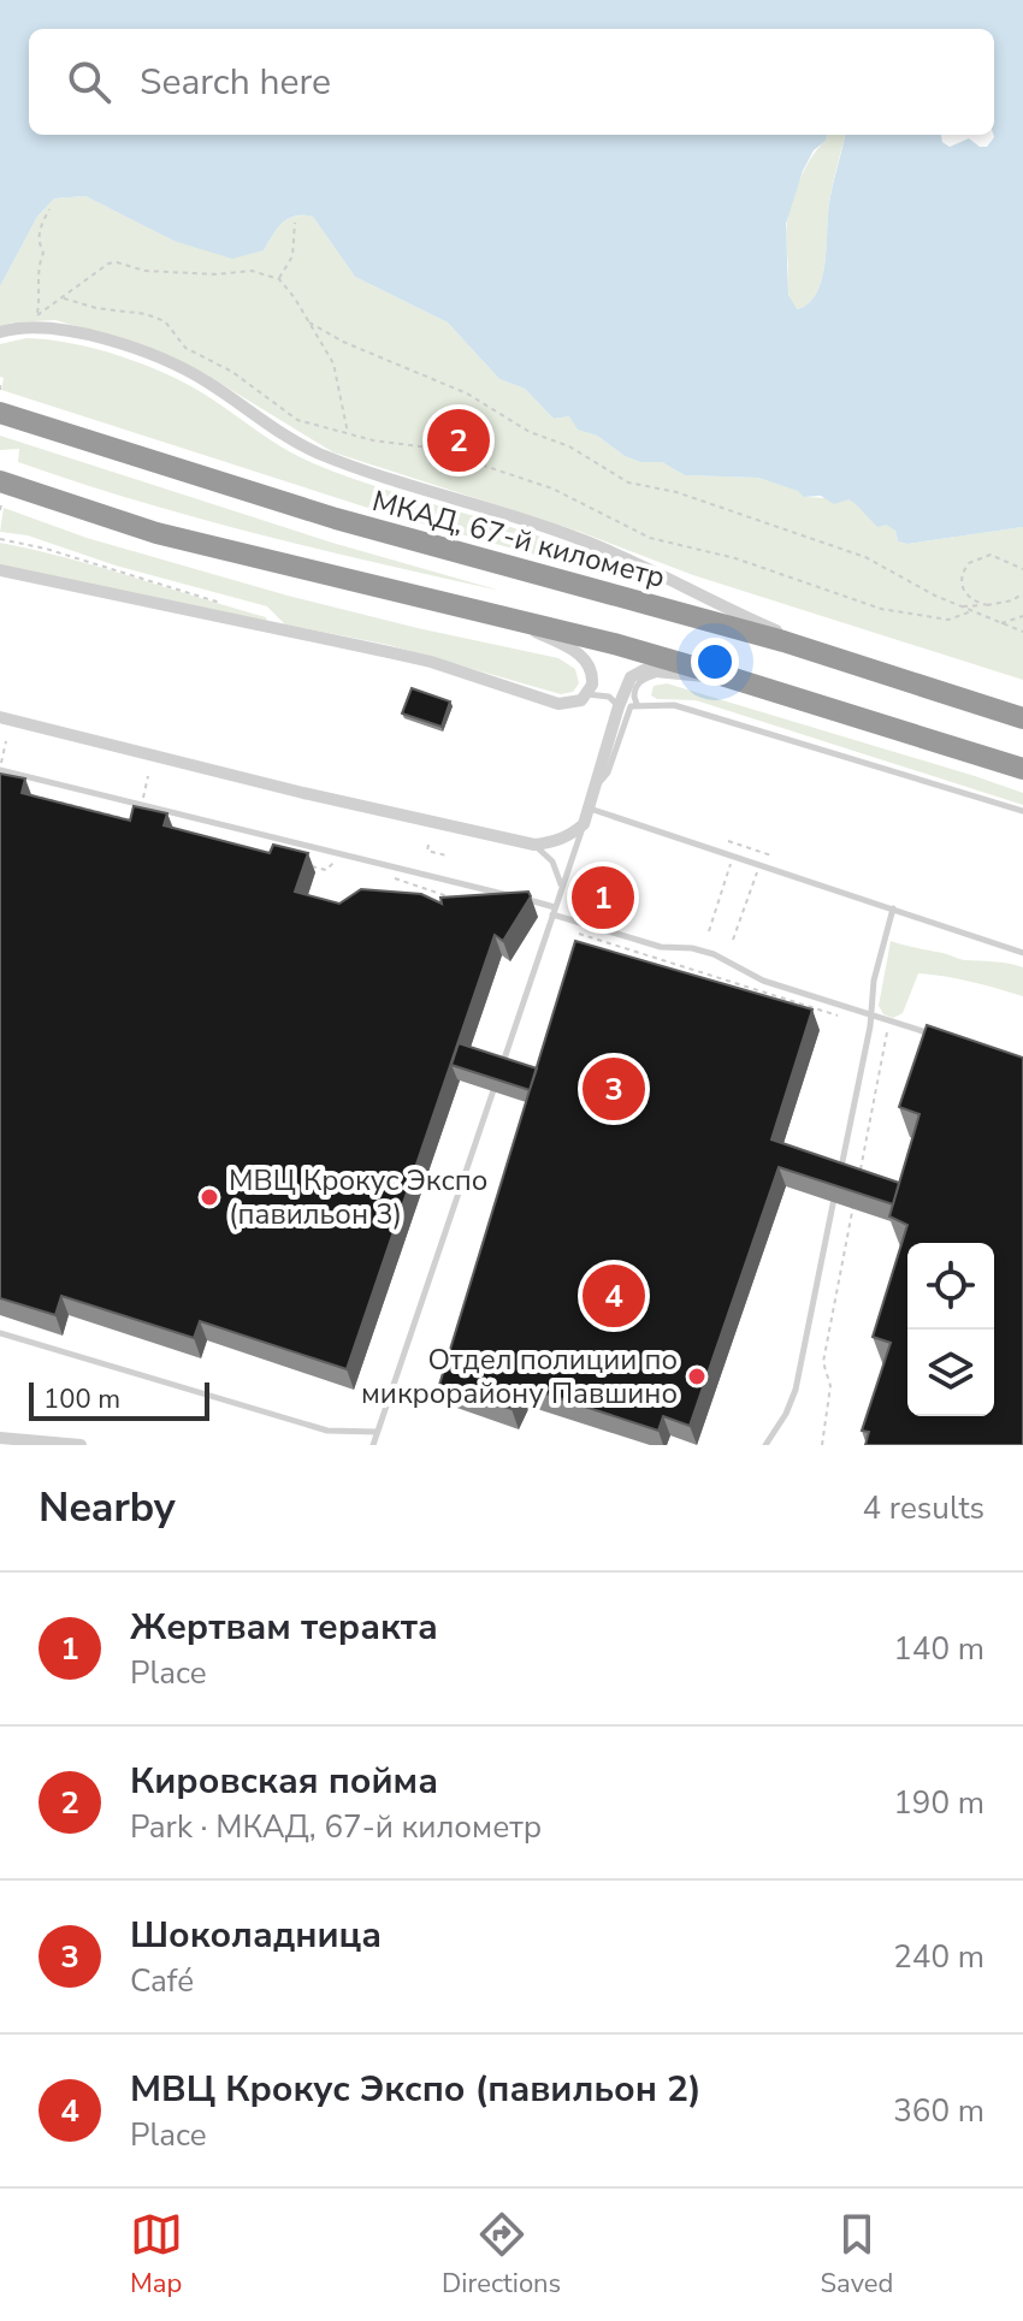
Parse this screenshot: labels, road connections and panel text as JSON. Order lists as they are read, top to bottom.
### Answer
{
  "streets": {
    "highway": ["МКАД, 67-й километр"]
  },
  "places": ["МВЦ Крокус Экспо (павильон 3)", "Отдел полиции по микрорайону Павшино"],
  "scale_bar": "100 m",
  "page": {
    "search": "Search here",
    "pins": [
      "2",
      "1",
      "3",
      "4"
    ],
    "scale": "100 m",
    "heading": ["Nearby", "4 results"],
    "list": [
      {
        "mark": "1",
        "name": "Жертвам теракта",
        "note": "Place",
        "value": "140 m"
      },
      {
        "mark": "2",
        "name": "Кировская пойма",
        "note": "Park · МКАД, 67-й километр",
        "value": "190 m"
      },
      {
        "mark": "3",
        "name": "Шоколадница",
        "note": "Café",
        "value": "240 m"
      },
      {
        "mark": "4",
        "name": "МВЦ Крокус Экспо (павильон 2)",
        "note": "Place",
        "value": "360 m"
      }
    ],
    "nav": ["Map", "Directions", "Saved"]
  }
}
